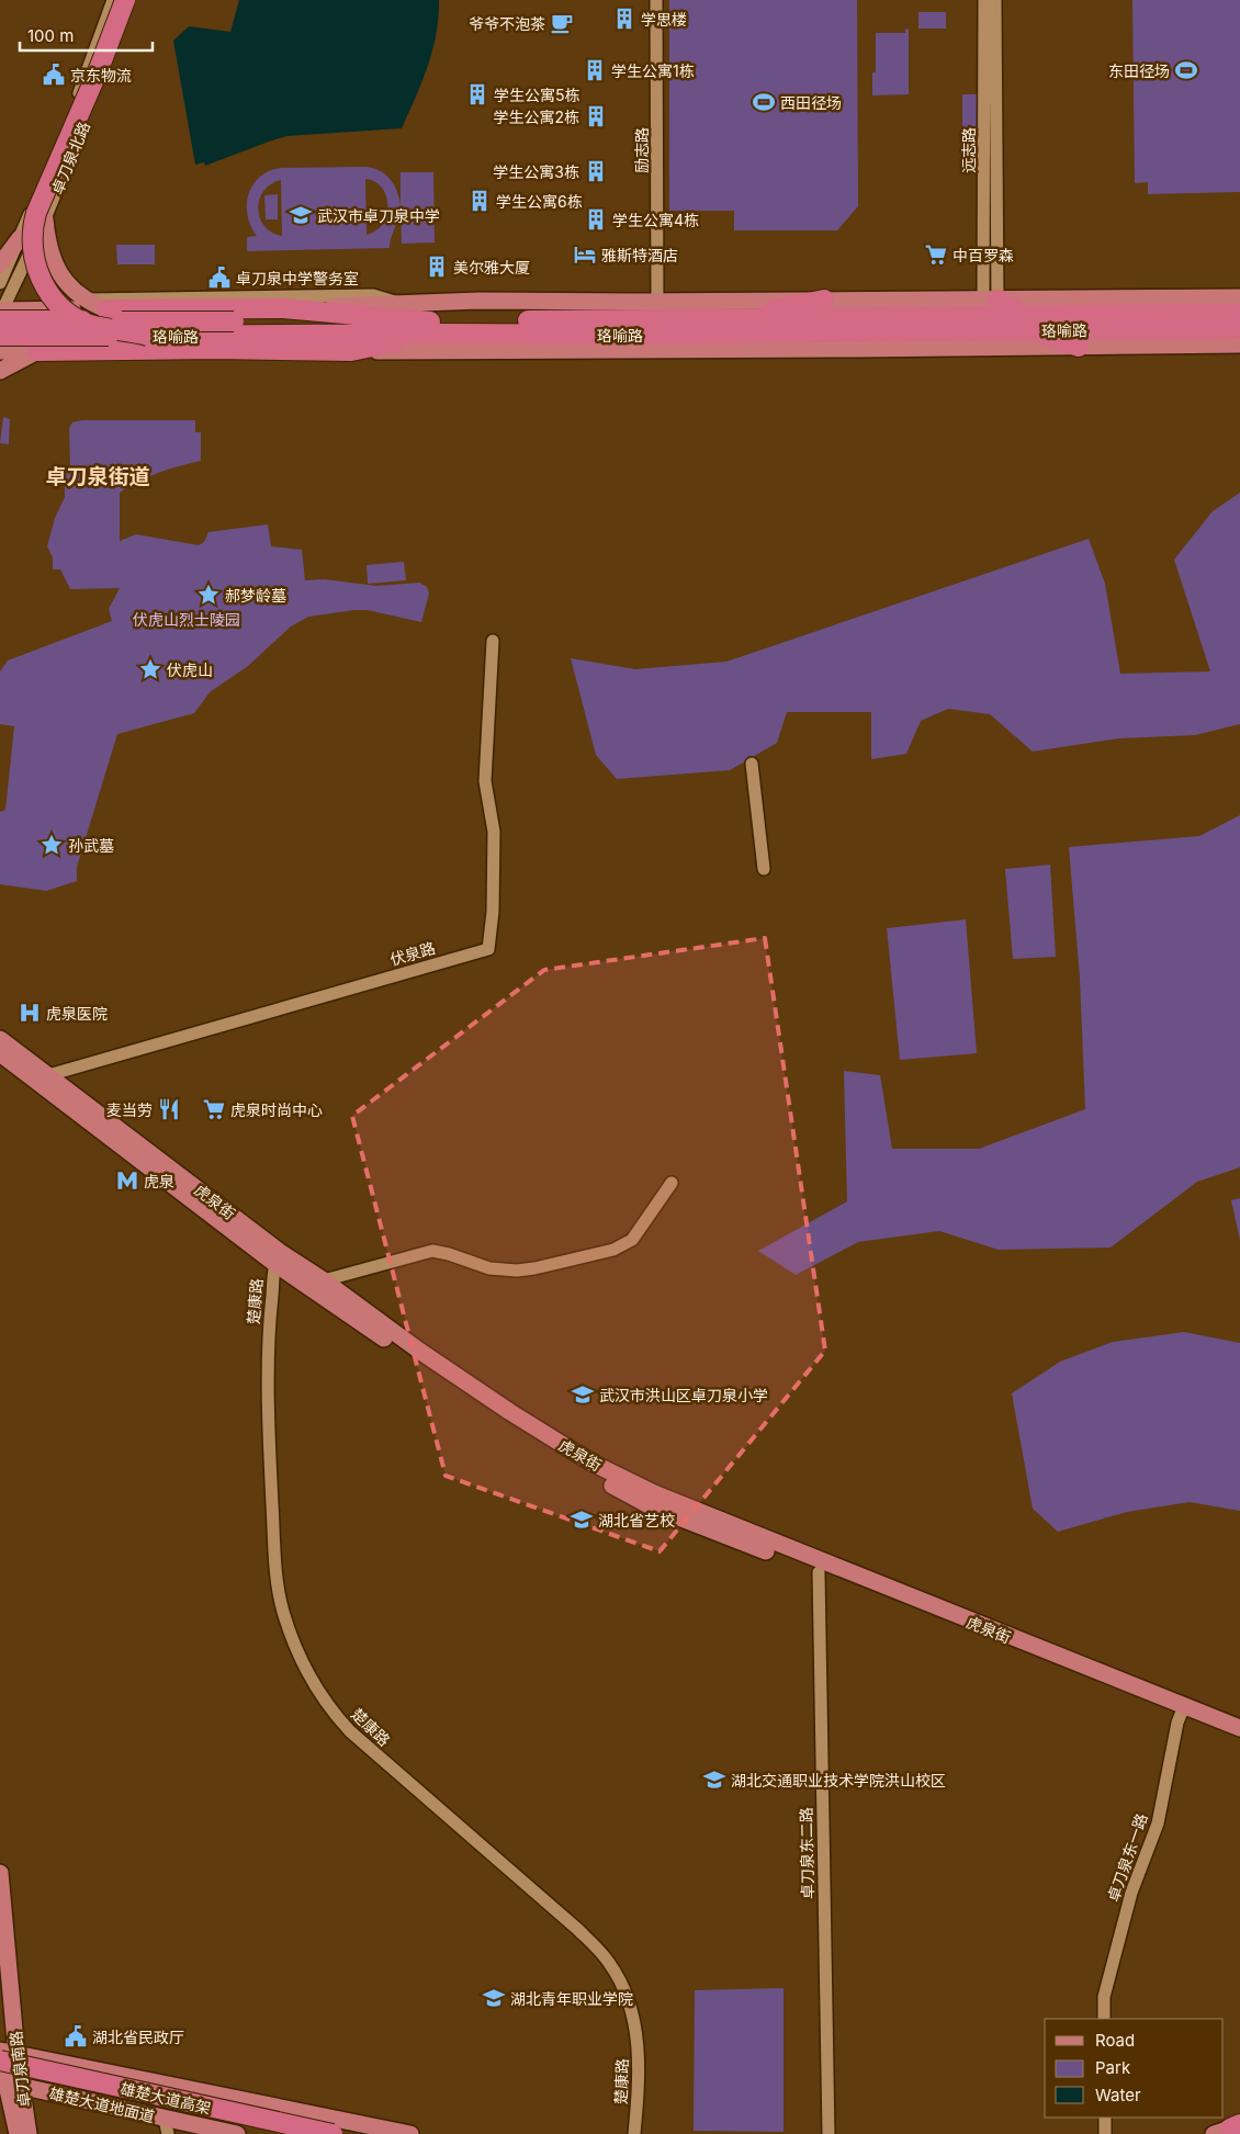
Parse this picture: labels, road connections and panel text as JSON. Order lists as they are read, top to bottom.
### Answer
{
  "streets": {
    "highway": ["珞喻路", "雄楚大道高架"],
    "main road": ["虎泉街", "卓刀泉南路", "雄楚大道地面道"],
    "street": [
      "励志路",
      "远志路",
      "卓刀泉北路",
      "伏泉路",
      "楚康路",
      "卓刀泉东二路",
      "卓刀泉东一路"
    ]
  },
  "crossings": [
    ["卓刀泉北路", "珞喻路"],
    ["伏泉路", "虎泉街"],
    ["虎泉街", "楚康路"],
    ["虎泉街", "卓刀泉东二路"],
    ["虎泉街", "卓刀泉东一路"],
    ["卓刀泉南路", "雄楚大道高架"],
    ["卓刀泉南路", "雄楚大道地面道"],
    ["雄楚大道高架", "雄楚大道地面道"]
  ],
  "districts": ["卓刀泉街道"],
  "parks": ["伏虎山烈士陵园"],
  "places": {
    "building": [
      "学思楼",
      "学生公寓1栋",
      "学生公寓5栋",
      "学生公寓2栋",
      "学生公寓3栋",
      "学生公寓6栋",
      "学生公寓4栋",
      "美尔雅大厦"
    ],
    "cafe": ["爷爷不泡茶"],
    "sports": ["东田径场", "西田径场"],
    "public building": ["京东物流", "卓刀泉中学警务室", "湖北省民政厅"],
    "school or university": [
      "武汉市卓刀泉中学",
      "武汉市洪山区卓刀泉小学",
      "湖北省艺校",
      "湖北交通职业技术学院洪山校区",
      "湖北青年职业学院"
    ],
    "hotel": ["雅斯特酒店"],
    "supermarket": ["中百罗森", "虎泉时尚中心"],
    "place": ["郝梦龄墓", "伏虎山", "孙武墓"],
    "hospital": ["虎泉医院"],
    "restaurant": ["麦当劳"],
    "metro station": ["虎泉"]
  },
  "legend": ["Road", "Park", "Water"],
  "scale_bar": "100 m"
}
